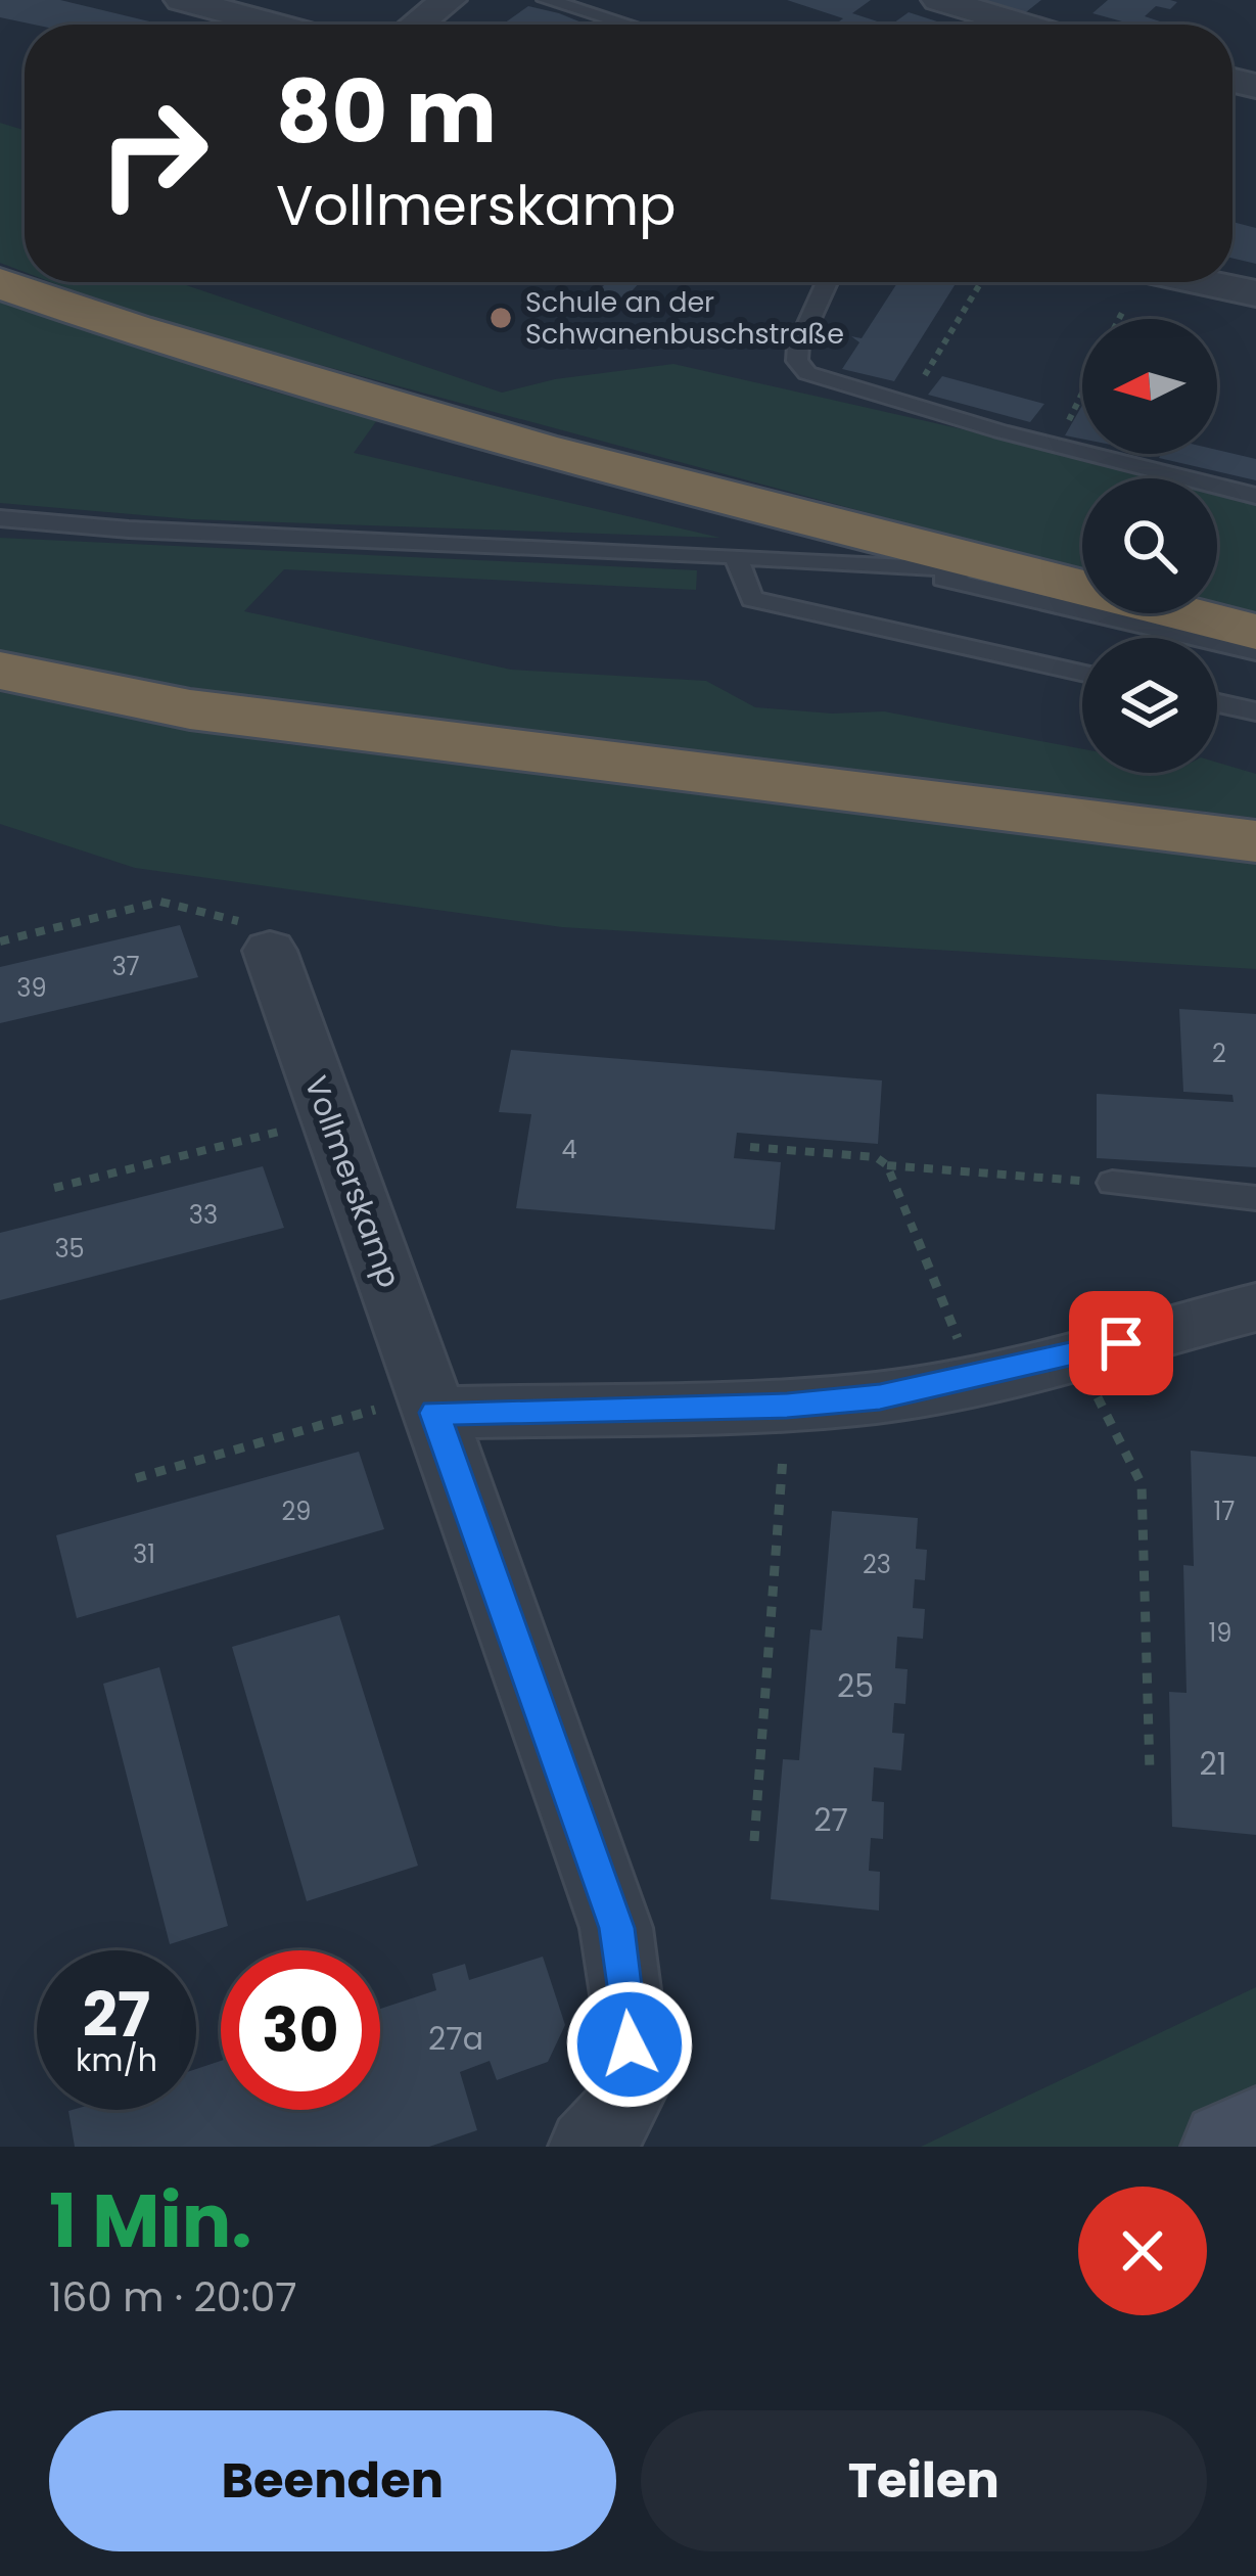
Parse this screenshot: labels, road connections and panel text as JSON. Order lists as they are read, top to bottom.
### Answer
{
  "streets": {
    "street": ["Vollmerskamp"]
  },
  "places": ["Schule an der Schwanenbuschstraße"],
  "house_numbers": [
    "37",
    "39",
    "2",
    "4",
    "33",
    "35",
    "29",
    "17",
    "31",
    "23",
    "19",
    "25",
    "21",
    "27",
    "27a"
  ],
  "north": "left",
  "page": {
    "turn": ["80 m", "Vollmerskamp"],
    "speed": "27 km/h",
    "limit": "30",
    "heading": ["1 Min.", "160 m · 20:07"],
    "buttons": ["Beenden", "Teilen"]
  }
}
